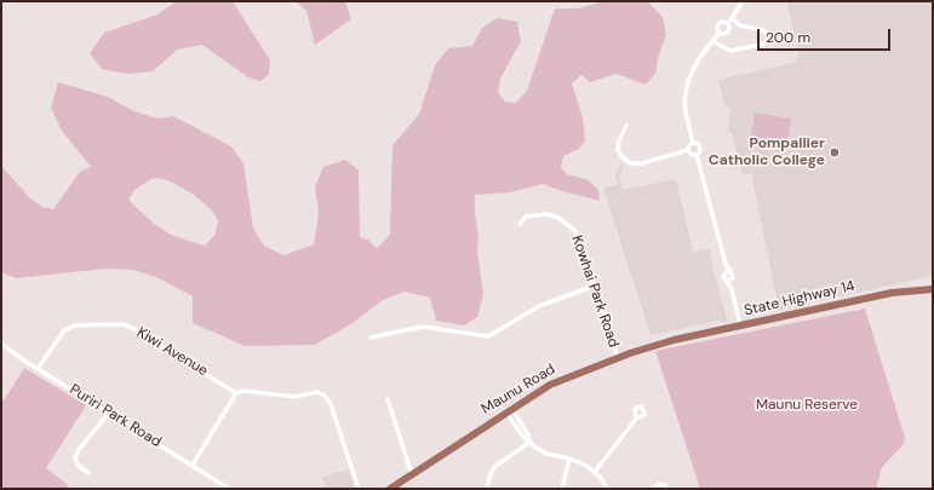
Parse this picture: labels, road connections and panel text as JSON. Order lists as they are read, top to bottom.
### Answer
{
  "streets": {
    "main road": ["State Highway 14", "Maunu Road"],
    "street": ["Kowhai Park Road", "Kiwi Avenue", "Puriri Park Road"]
  },
  "crossings": [
    ["Kowhai Park Road", "Maunu Road"],
    ["State Highway 14", "Maunu Road"],
    ["Kiwi Avenue", "Puriri Park Road"]
  ],
  "parks": ["Maunu Reserve"],
  "places": ["Pompallier Catholic College"],
  "scale_bar": "200 m"
}
